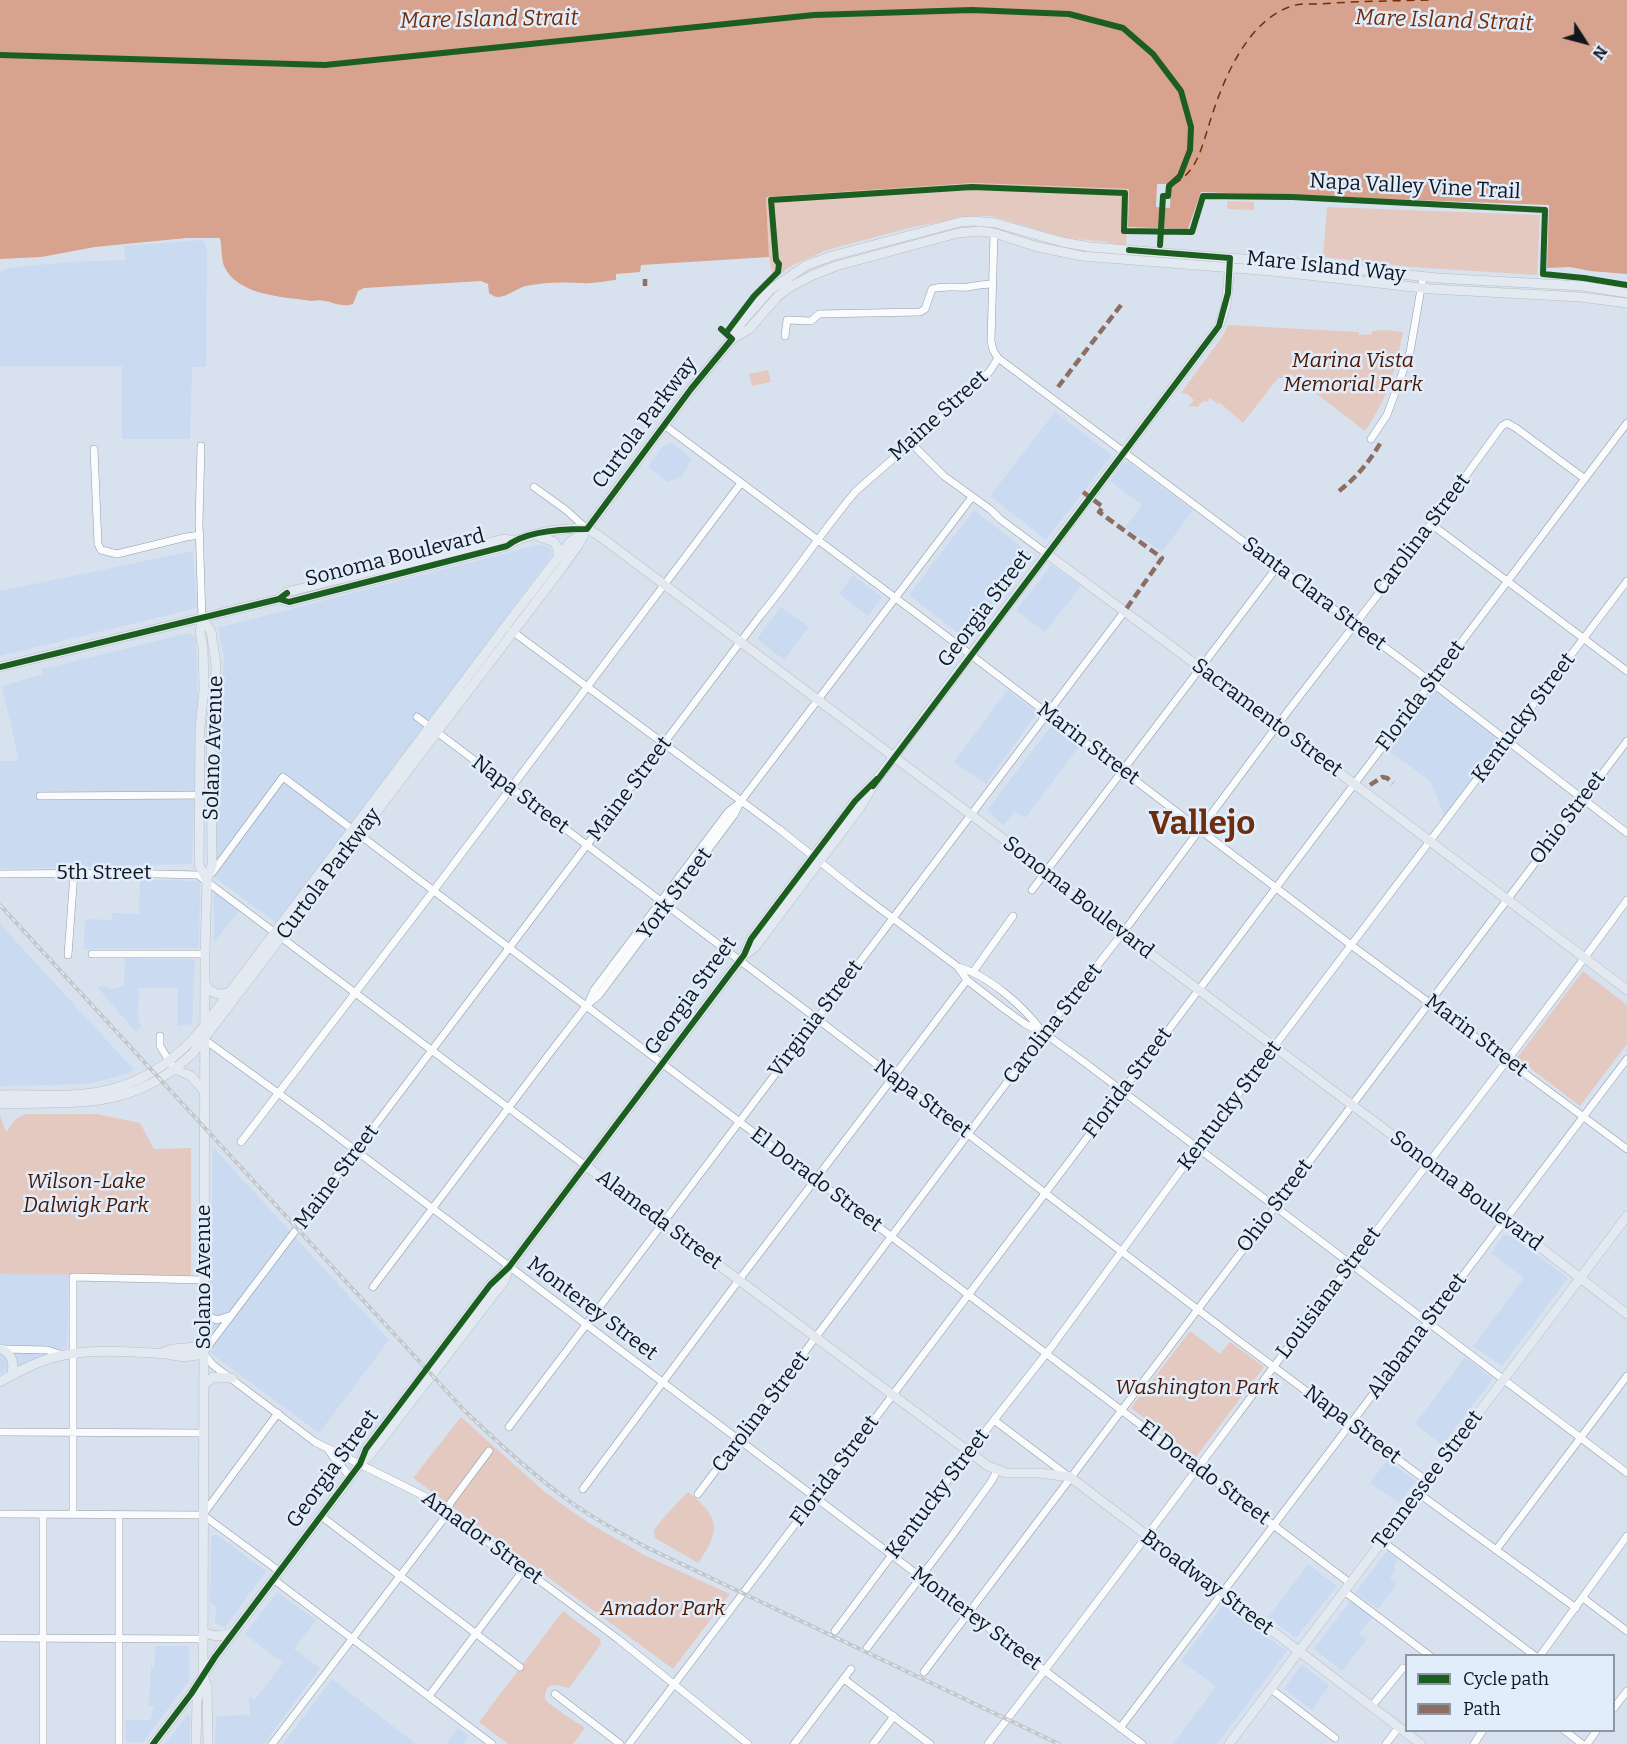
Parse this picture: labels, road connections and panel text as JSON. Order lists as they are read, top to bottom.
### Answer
{
  "streets": {
    "main road": [
      "Mare Island Way",
      "Maine Street",
      "Curtola Parkway",
      "Sonoma Boulevard",
      "Georgia Street",
      "Sacramento Street",
      "Solano Avenue",
      "Alameda Street",
      "Tennessee Street",
      "Broadway Street"
    ],
    "street": [
      "Carolina Street",
      "Santa Clara Street",
      "Florida Street",
      "Kentucky Street",
      "Marin Street",
      "Napa Street",
      "Ohio Street",
      "5th Street",
      "York Street",
      "Virginia Street",
      "El Dorado Street",
      "Louisiana Street",
      "Monterey Street",
      "Alabama Street",
      "Amador Street"
    ],
    "cycle path": ["Napa Valley Vine Trail"]
  },
  "crossings": [
    ["Mare Island Way", "Maine Street"],
    ["Mare Island Way", "Curtola Parkway"],
    ["Mare Island Way", "Georgia Street"],
    ["Maine Street", "Sonoma Boulevard"],
    ["Maine Street", "Santa Clara Street"],
    ["Maine Street", "Sacramento Street"],
    ["Maine Street", "Marin Street"],
    ["Maine Street", "Solano Avenue"],
    ["Maine Street", "Napa Street"],
    ["Maine Street", "El Dorado Street"],
    ["Maine Street", "Alameda Street"],
    ["Maine Street", "Monterey Street"],
    ["Maine Street", "Amador Street"],
    ["Curtola Parkway", "Sonoma Boulevard"],
    ["Curtola Parkway", "Marin Street"],
    ["Curtola Parkway", "Solano Avenue"],
    ["Curtola Parkway", "Napa Street"],
    ["Curtola Parkway", "El Dorado Street"],
    ["Curtola Parkway", "Alameda Street"],
    ["Curtola Parkway", "Monterey Street"],
    ["Carolina Street", "Sonoma Boulevard"],
    ["Carolina Street", "Santa Clara Street"],
    ["Carolina Street", "Florida Street"],
    ["Carolina Street", "Sacramento Street"],
    ["Carolina Street", "Marin Street"],
    ["Carolina Street", "Napa Street"],
    ["Carolina Street", "El Dorado Street"],
    ["Carolina Street", "Alameda Street"],
    ["Carolina Street", "Monterey Street"],
    ["Sonoma Boulevard", "Georgia Street"],
    ["Sonoma Boulevard", "Florida Street"],
    ["Sonoma Boulevard", "Kentucky Street"],
    ["Sonoma Boulevard", "Solano Avenue"],
    ["Sonoma Boulevard", "Ohio Street"],
    ["Sonoma Boulevard", "York Street"],
    ["Sonoma Boulevard", "Virginia Street"],
    ["Sonoma Boulevard", "Louisiana Street"],
    ["Sonoma Boulevard", "Alabama Street"],
    ["Sonoma Boulevard", "Tennessee Street"],
    ["Santa Clara Street", "Georgia Street"],
    ["Santa Clara Street", "Florida Street"],
    ["Santa Clara Street", "Kentucky Street"],
    ["Santa Clara Street", "Ohio Street"],
    ["Georgia Street", "Sacramento Street"],
    ["Georgia Street", "Marin Street"],
    ["Georgia Street", "Solano Avenue"],
    ["Georgia Street", "Napa Street"],
    ["Georgia Street", "El Dorado Street"],
    ["Georgia Street", "Alameda Street"],
    ["Georgia Street", "Monterey Street"],
    ["Georgia Street", "Amador Street"],
    ["Florida Street", "Sacramento Street"],
    ["Florida Street", "Marin Street"],
    ["Florida Street", "Napa Street"],
    ["Florida Street", "El Dorado Street"],
    ["Florida Street", "Alameda Street"],
    ["Florida Street", "Monterey Street"],
    ["Florida Street", "Amador Street"],
    ["Sacramento Street", "Kentucky Street"],
    ["Sacramento Street", "Ohio Street"],
    ["Sacramento Street", "York Street"],
    ["Sacramento Street", "Virginia Street"],
    ["Sacramento Street", "Louisiana Street"],
    ["Kentucky Street", "Marin Street"],
    ["Kentucky Street", "Napa Street"],
    ["Kentucky Street", "El Dorado Street"],
    ["Kentucky Street", "Alameda Street"],
    ["Kentucky Street", "Monterey Street"],
    ["Kentucky Street", "Broadway Street"],
    ["Marin Street", "Ohio Street"],
    ["Marin Street", "York Street"],
    ["Marin Street", "Virginia Street"],
    ["Marin Street", "Louisiana Street"],
    ["Marin Street", "Alabama Street"],
    ["Solano Avenue", "5th Street"],
    ["Solano Avenue", "El Dorado Street"],
    ["Solano Avenue", "Alameda Street"],
    ["Solano Avenue", "Monterey Street"],
    ["Solano Avenue", "Amador Street"],
    ["Napa Street", "Ohio Street"],
    ["Napa Street", "York Street"],
    ["Napa Street", "Virginia Street"],
    ["Napa Street", "Louisiana Street"],
    ["Napa Street", "Alabama Street"],
    ["Napa Street", "Tennessee Street"],
    ["Ohio Street", "El Dorado Street"],
    ["Ohio Street", "Monterey Street"],
    ["Ohio Street", "Broadway Street"],
    ["5th Street", "El Dorado Street"],
    ["5th Street", "Alameda Street"],
    ["York Street", "El Dorado Street"],
    ["York Street", "Alameda Street"],
    ["York Street", "Monterey Street"],
    ["Virginia Street", "El Dorado Street"],
    ["Virginia Street", "Alameda Street"],
    ["Virginia Street", "Monterey Street"],
    ["El Dorado Street", "Alameda Street"],
    ["El Dorado Street", "Louisiana Street"],
    ["El Dorado Street", "Alabama Street"],
    ["El Dorado Street", "Tennessee Street"],
    ["Louisiana Street", "Monterey Street"],
    ["Louisiana Street", "Broadway Street"],
    ["Monterey Street", "Alabama Street"],
    ["Alabama Street", "Broadway Street"],
    ["Tennessee Street", "Broadway Street"]
  ],
  "districts": ["Vallejo"],
  "water": ["Mare Island Strait"],
  "parks": [
    "Marina Vista Memorial Park",
    "Wilson-Lake Dalwigk Park",
    "Washington Park",
    "Amador Park"
  ],
  "legend": ["Cycle path", "Path"],
  "north": "bottom right"
}
